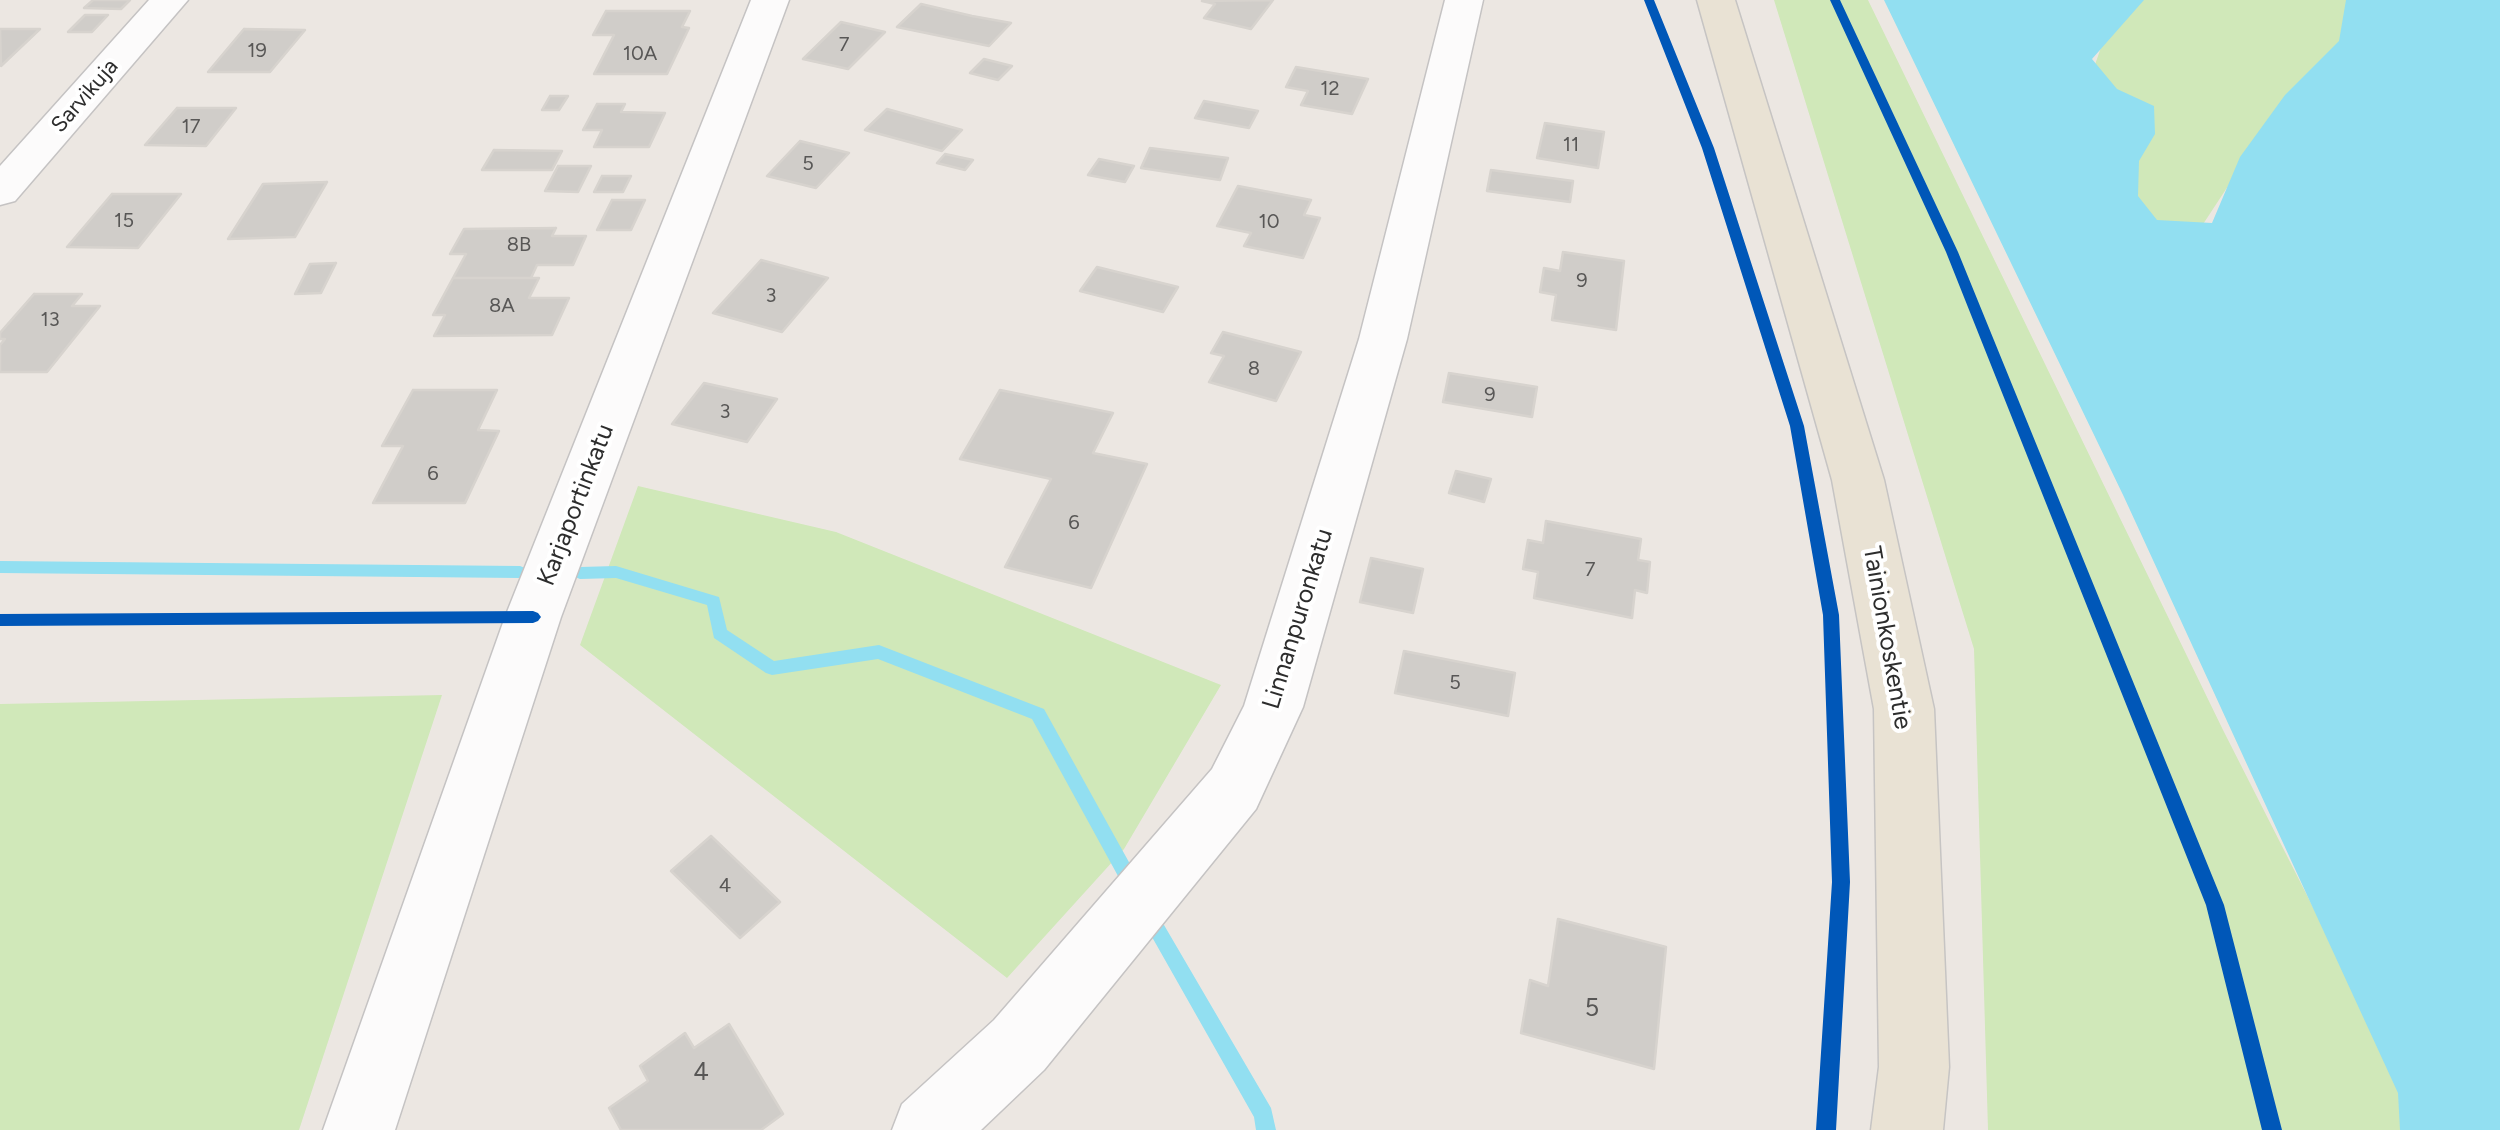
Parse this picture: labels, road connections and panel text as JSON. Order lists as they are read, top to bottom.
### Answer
{
  "streets": {
    "main road": ["Tainionkoskentie"],
    "street": ["Sarvikuja", "Karjaportinkatu", "Linnanpuronkatu"]
  },
  "house_numbers": [
    "7",
    "19",
    "10A",
    "12",
    "17",
    "11",
    "5",
    "15",
    "10",
    "8B",
    "9",
    "3",
    "8A",
    "13",
    "8",
    "9",
    "3",
    "6",
    "6",
    "7",
    "5",
    "4",
    "5",
    "4"
  ]
}
